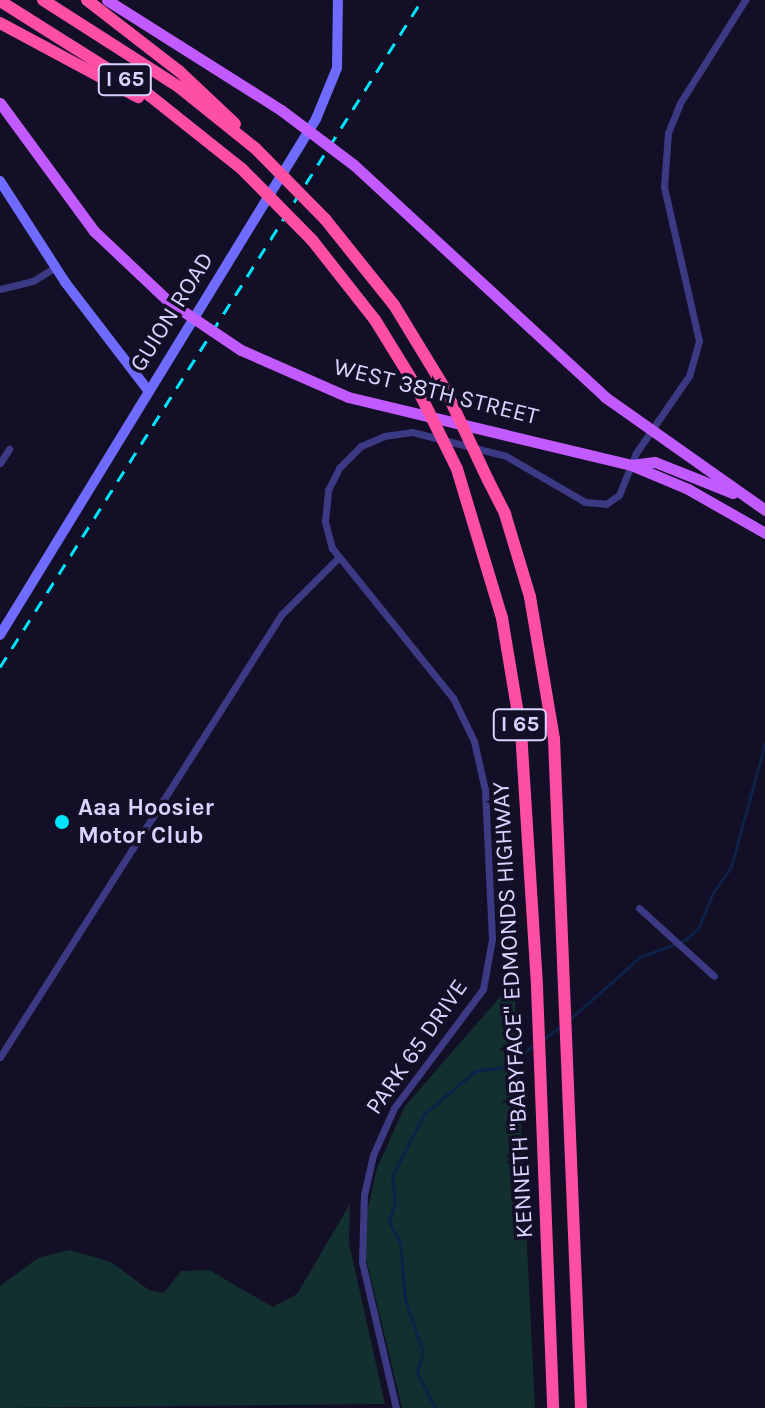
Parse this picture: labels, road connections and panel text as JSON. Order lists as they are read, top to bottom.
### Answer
{
  "streets": {
    "highway": ["I 65", "KENNETH \"BABYFACE\" EDMONDS HIGHWAY"],
    "main road": ["WEST 38TH STREET"],
    "street": ["GUION ROAD", "PARK 65 DRIVE"]
  },
  "places": ["Aaa Hoosier Motor Club"]
}
